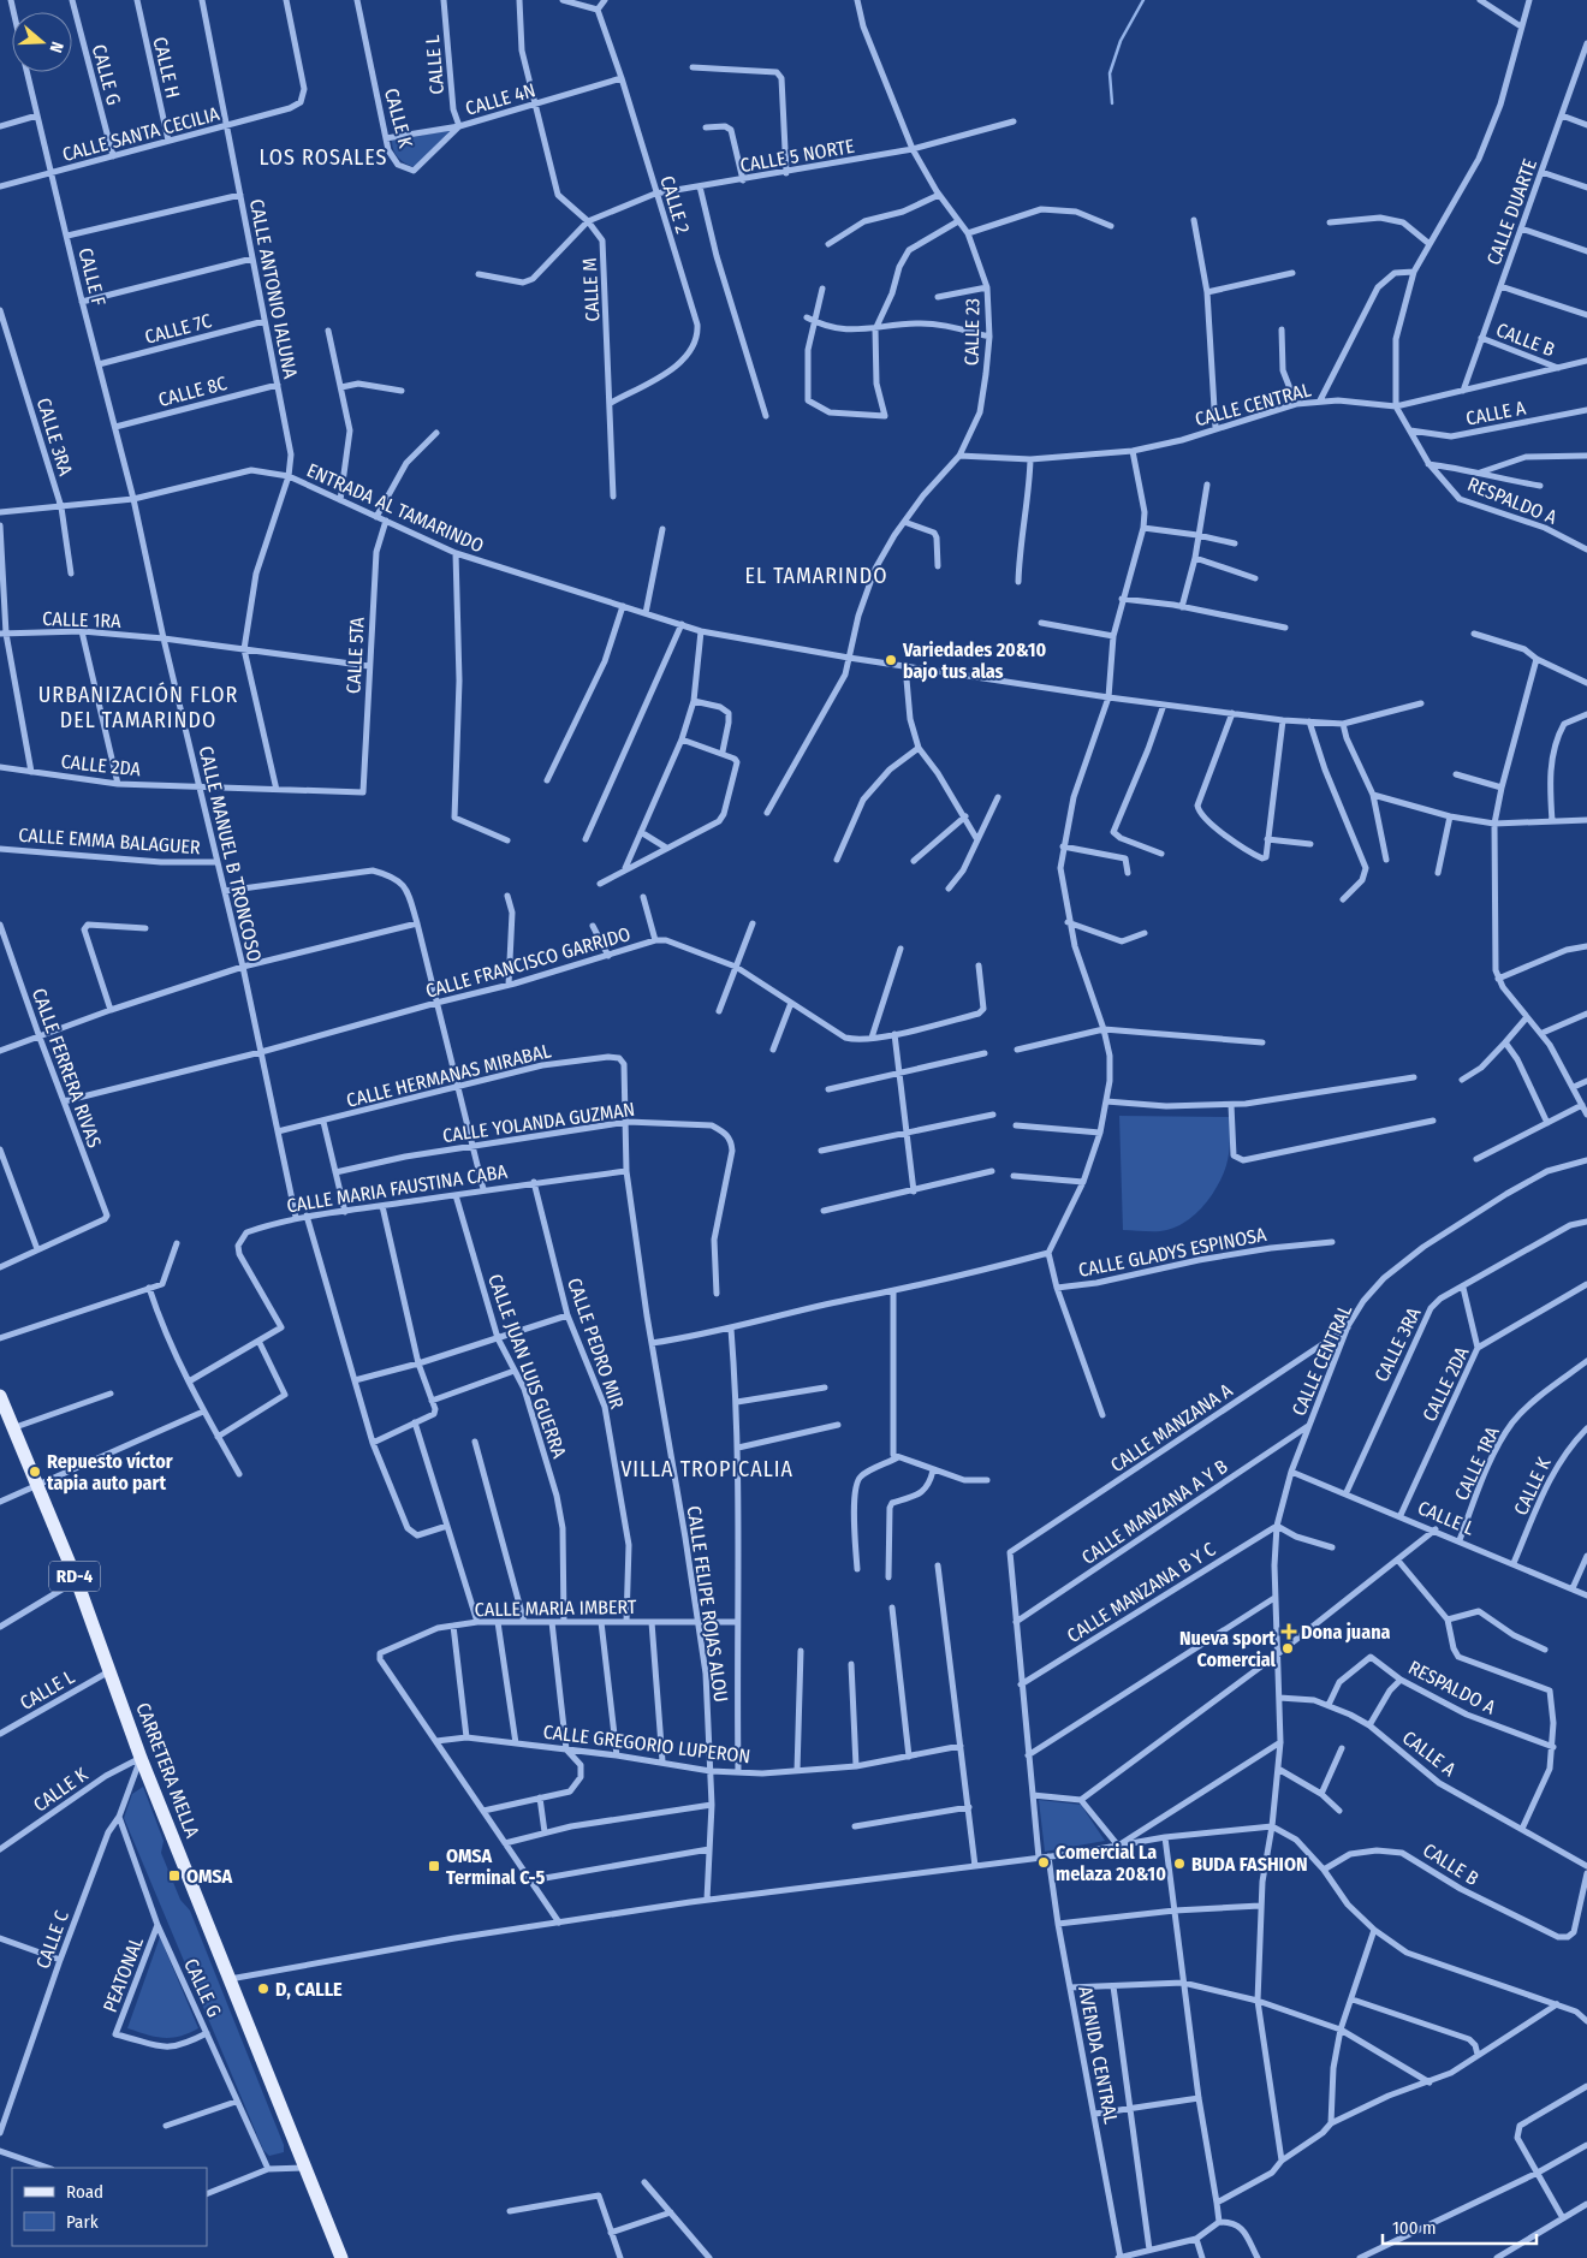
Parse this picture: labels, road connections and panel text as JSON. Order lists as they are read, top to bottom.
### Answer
{
  "streets": {
    "main road": ["RD-4", "CARRETERA MELLA"],
    "street": [
      "CALLE L",
      "CALLE H",
      "CALLE G",
      "CALLE 4N",
      "CALLE K",
      "CALLE SANTA CECILIA",
      "CALLE 5 NORTE",
      "CALLE 2",
      "CALLE DUARTE",
      "CALLE F",
      "CALLE ANTONIO IALUNA",
      "CALLE M",
      "CALLE 7C",
      "CALLE 23",
      "CALLE B",
      "CALLE 8C",
      "CALLE CENTRAL",
      "CALLE A",
      "CALLE 3RA",
      "RESPALDO A",
      "ENTRADA AL TAMARINDO",
      "CALLE 1RA",
      "CALLE 5TA",
      "CALLE 2DA",
      "CALLE EMMA BALAGUER",
      "CALLE MANUEL B TRONCOSO",
      "CALLE FRANCISCO GARRIDO",
      "CALLE FERRERA RIVAS",
      "CALLE HERMANAS MIRABAL",
      "CALLE YOLANDA GUZMAN",
      "CALLE MARIA FAUSTINA CABA",
      "CALLE GLADYS ESPINOSA",
      "CALLE PEDRO MIR",
      "CALLE JUAN LUIS GUERRA",
      "CALLE MANZANA A",
      "CALLE MANZANA A Y B",
      "CALLE MANZANA B Y C",
      "CALLE FELIPE ROJAS ALOU",
      "CALLE MARIA IMBERT",
      "CALLE GREGORIO LUPERON",
      "CALLE C",
      "PEATONAL",
      "AVENIDA CENTRAL"
    ]
  },
  "crossings": [
    ["CALLE L", "CALLE 4N"],
    ["CALLE L", "CALLE K"],
    ["CALLE L", "CALLE CENTRAL"],
    ["CALLE L", "CALLE 3RA"],
    ["CALLE L", "CALLE 1RA"],
    ["CALLE L", "CALLE 2DA"],
    ["CALLE L", "CARRETERA MELLA"],
    ["CALLE H", "CALLE SANTA CECILIA"],
    ["CALLE G", "CALLE SANTA CECILIA"],
    ["CALLE G", "CALLE C"],
    ["CALLE G", "PEATONAL"],
    ["CALLE 4N", "CALLE K"],
    ["CALLE 4N", "CALLE 2"],
    ["CALLE 4N", "CALLE M"],
    ["CALLE K", "CARRETERA MELLA"],
    ["CALLE K", "CALLE C"],
    ["CALLE SANTA CECILIA", "CALLE F"],
    ["CALLE SANTA CECILIA", "CALLE ANTONIO IALUNA"],
    ["CALLE 5 NORTE", "CALLE 2"],
    ["CALLE 5 NORTE", "CALLE M"],
    ["CALLE 5 NORTE", "CALLE 23"],
    ["CALLE 2", "CALLE M"],
    ["CALLE DUARTE", "CALLE B"],
    ["CALLE DUARTE", "CALLE CENTRAL"],
    ["CALLE F", "CALLE 7C"],
    ["CALLE F", "CALLE 8C"],
    ["CALLE F", "ENTRADA AL TAMARINDO"],
    ["CALLE F", "CALLE MANUEL B TRONCOSO"],
    ["CALLE ANTONIO IALUNA", "CALLE 7C"],
    ["CALLE ANTONIO IALUNA", "CALLE 8C"],
    ["CALLE ANTONIO IALUNA", "ENTRADA AL TAMARINDO"],
    ["CALLE ANTONIO IALUNA", "CALLE 1RA"],
    ["CALLE 23", "CALLE CENTRAL"],
    ["CALLE 23", "ENTRADA AL TAMARINDO"],
    ["CALLE B", "CALLE CENTRAL"],
    ["CALLE CENTRAL", "CALLE A"],
    ["CALLE CENTRAL", "RESPALDO A"],
    ["CALLE CENTRAL", "CALLE GLADYS ESPINOSA"],
    ["CALLE CENTRAL", "CALLE MANZANA A"],
    ["CALLE CENTRAL", "CALLE MANZANA A Y B"],
    ["CALLE CENTRAL", "CALLE MANZANA B Y C"],
    ["CALLE A", "RESPALDO A"],
    ["CALLE 3RA", "ENTRADA AL TAMARINDO"],
    ["ENTRADA AL TAMARINDO", "CALLE 5TA"],
    ["ENTRADA AL TAMARINDO", "CALLE MANUEL B TRONCOSO"],
    ["ENTRADA AL TAMARINDO", "CALLE GLADYS ESPINOSA"],
    ["CALLE 1RA", "CALLE 5TA"],
    ["CALLE 1RA", "CALLE MANUEL B TRONCOSO"],
    ["CALLE 5TA", "CALLE 2DA"],
    ["CALLE 2DA", "CALLE MANUEL B TRONCOSO"],
    ["CALLE EMMA BALAGUER", "CALLE MANUEL B TRONCOSO"],
    ["CALLE MANUEL B TRONCOSO", "CALLE FRANCISCO GARRIDO"],
    ["CALLE MANUEL B TRONCOSO", "CALLE HERMANAS MIRABAL"],
    ["CALLE MANUEL B TRONCOSO", "CALLE MARIA FAUSTINA CABA"],
    ["CALLE FRANCISCO GARRIDO", "CALLE FERRERA RIVAS"],
    ["CALLE HERMANAS MIRABAL", "CALLE FELIPE ROJAS ALOU"],
    ["CALLE YOLANDA GUZMAN", "CALLE FELIPE ROJAS ALOU"],
    ["CALLE MARIA FAUSTINA CABA", "CALLE PEDRO MIR"],
    ["CALLE MARIA FAUSTINA CABA", "CALLE JUAN LUIS GUERRA"],
    ["CALLE MARIA FAUSTINA CABA", "CALLE FELIPE ROJAS ALOU"],
    ["CALLE PEDRO MIR", "CALLE MARIA IMBERT"],
    ["CALLE JUAN LUIS GUERRA", "CALLE MARIA IMBERT"],
    ["CALLE MANZANA A", "CALLE MANZANA A Y B"],
    ["CALLE FELIPE ROJAS ALOU", "CALLE MARIA IMBERT"],
    ["CALLE FELIPE ROJAS ALOU", "CALLE GREGORIO LUPERON"],
    ["CALLE MARIA IMBERT", "CALLE GREGORIO LUPERON"],
    ["CARRETERA MELLA", "CALLE C"]
  ],
  "districts": [
    "LOS ROSALES",
    "EL TAMARINDO",
    "URBANIZACIÓN FLOR DEL TAMARINDO",
    "VILLA TROPICALIA"
  ],
  "places": {
    "other": [
      "Variedades 20&10 bajo tus alas",
      "Repuesto víctor tapia auto part",
      "Nueva sport Comercial",
      "Comercial La melaza 20&10",
      "BUDA FASHION",
      "D, CALLE"
    ],
    "health": ["Dona juana"],
    "transit": ["OMSA Terminal C-5", "OMSA"]
  },
  "legend": ["Road", "Park"],
  "scale_bar": "100 m",
  "north": "right"
}
